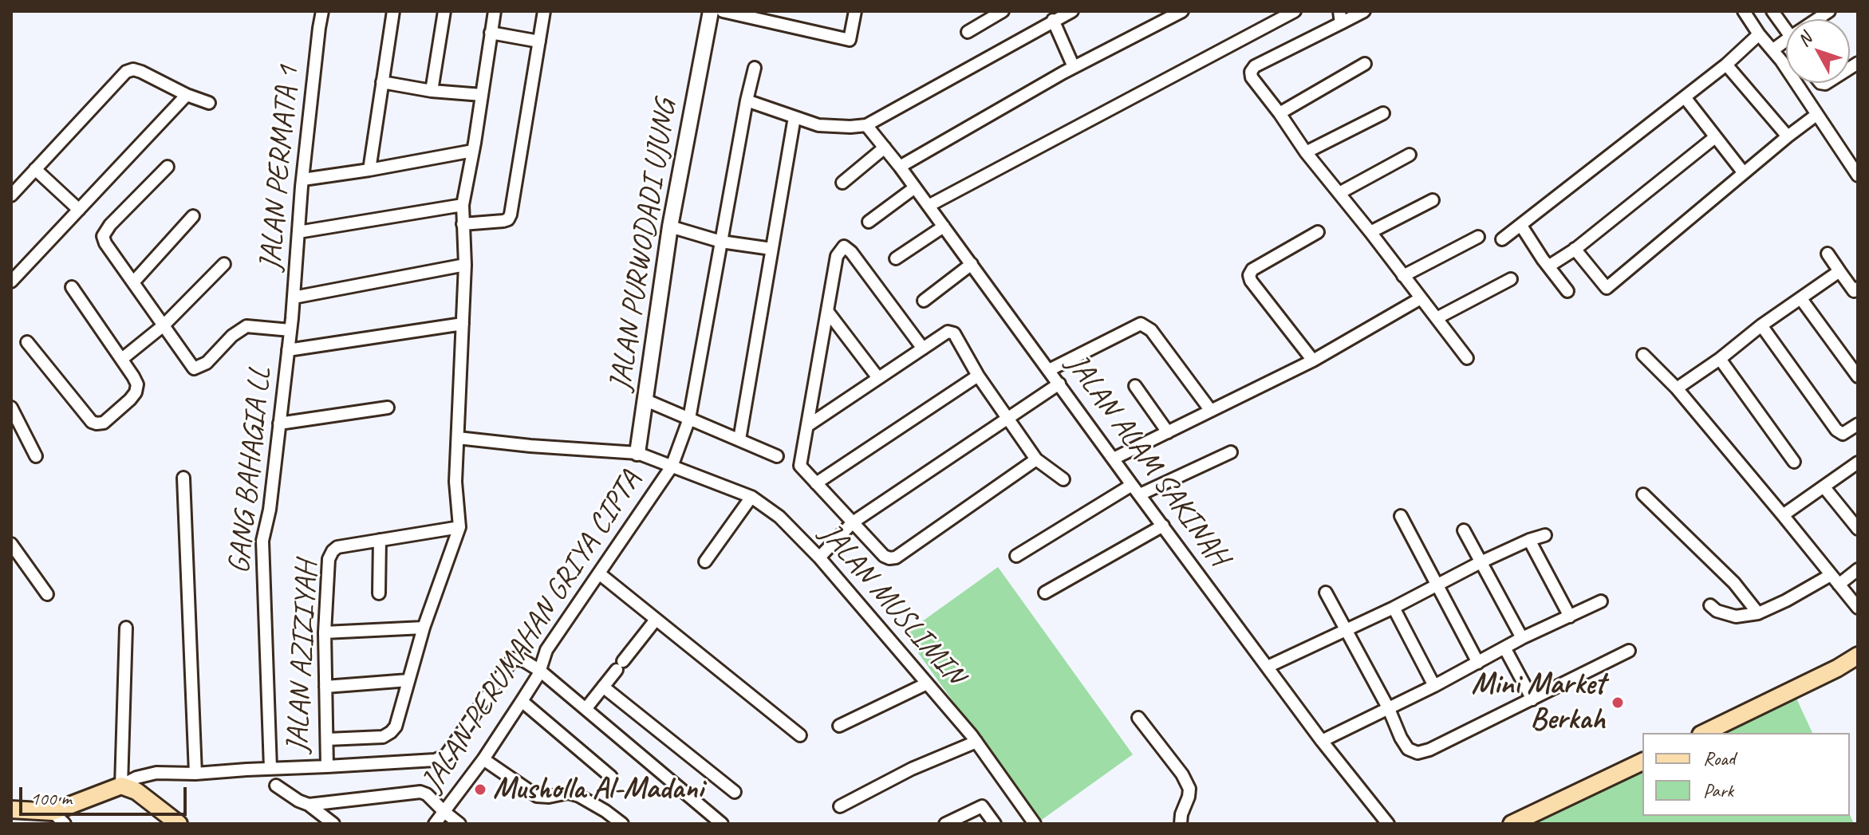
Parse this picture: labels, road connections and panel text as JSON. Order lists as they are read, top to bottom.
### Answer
{
  "streets": {
    "street": [
      "JALAN PERMATA 1",
      "JALAN PURWODADI UJUNG",
      "JALAN ALAM SAKINAH",
      "GANG BAHAGIA LL",
      "JALAN MUSLIMIN",
      "JALAN PERUMAHAN GRIYA CIPTA",
      "JALAN AZIZIYAH"
    ]
  },
  "crossings": [
    ["JALAN PERMATA 1", "GANG BAHAGIA LL"],
    ["GANG BAHAGIA LL", "JALAN AZIZIYAH"],
    ["JALAN MUSLIMIN", "JALAN PERUMAHAN GRIYA CIPTA"]
  ],
  "places": ["Mini Market Berkah", "Musholla Al-Madani"],
  "legend": ["Road", "Park"],
  "scale_bar": "100 m",
  "north": "top left"
}
